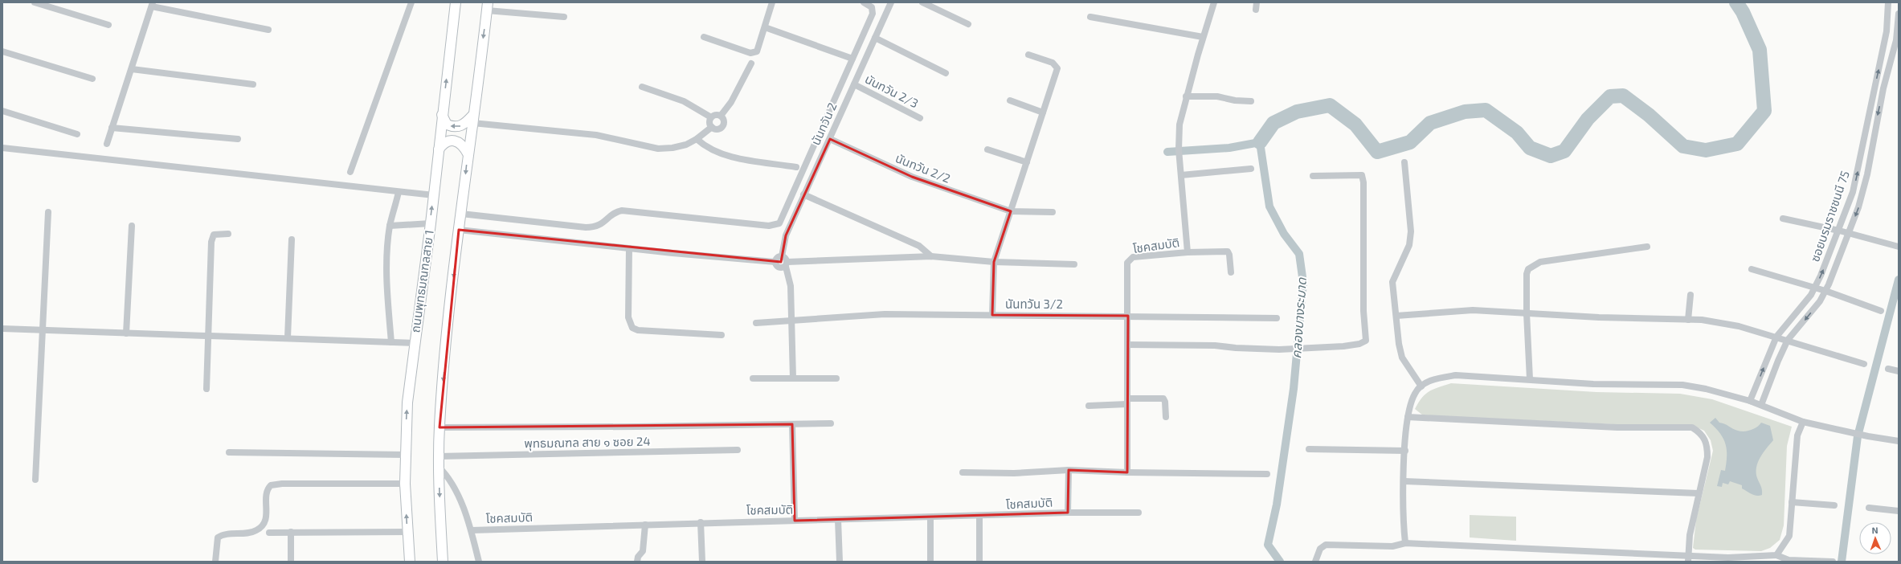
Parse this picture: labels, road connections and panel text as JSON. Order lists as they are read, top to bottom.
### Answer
{
  "streets": {
    "main road": ["ถนนพุทธมณฑลสาย 1"],
    "street": [
      "นันทวัน 2/3",
      "นันทวัน 2",
      "นันทวัน 2/2",
      "ซอยบรมราชชนนี 75",
      "โชคสมบัติ",
      "นันทวัน 3/2",
      "พุทธมณฑล สาย ๑ ซอย 24"
    ]
  },
  "crossings": [
    ["นันทวัน 2/3", "นันทวัน 2"],
    ["นันทวัน 2", "นันทวัน 2/2"],
    ["โชคสมบัติ", "นันทวัน 3/2"]
  ],
  "water": ["คลองบางระมาด"],
  "north": "top"
}
